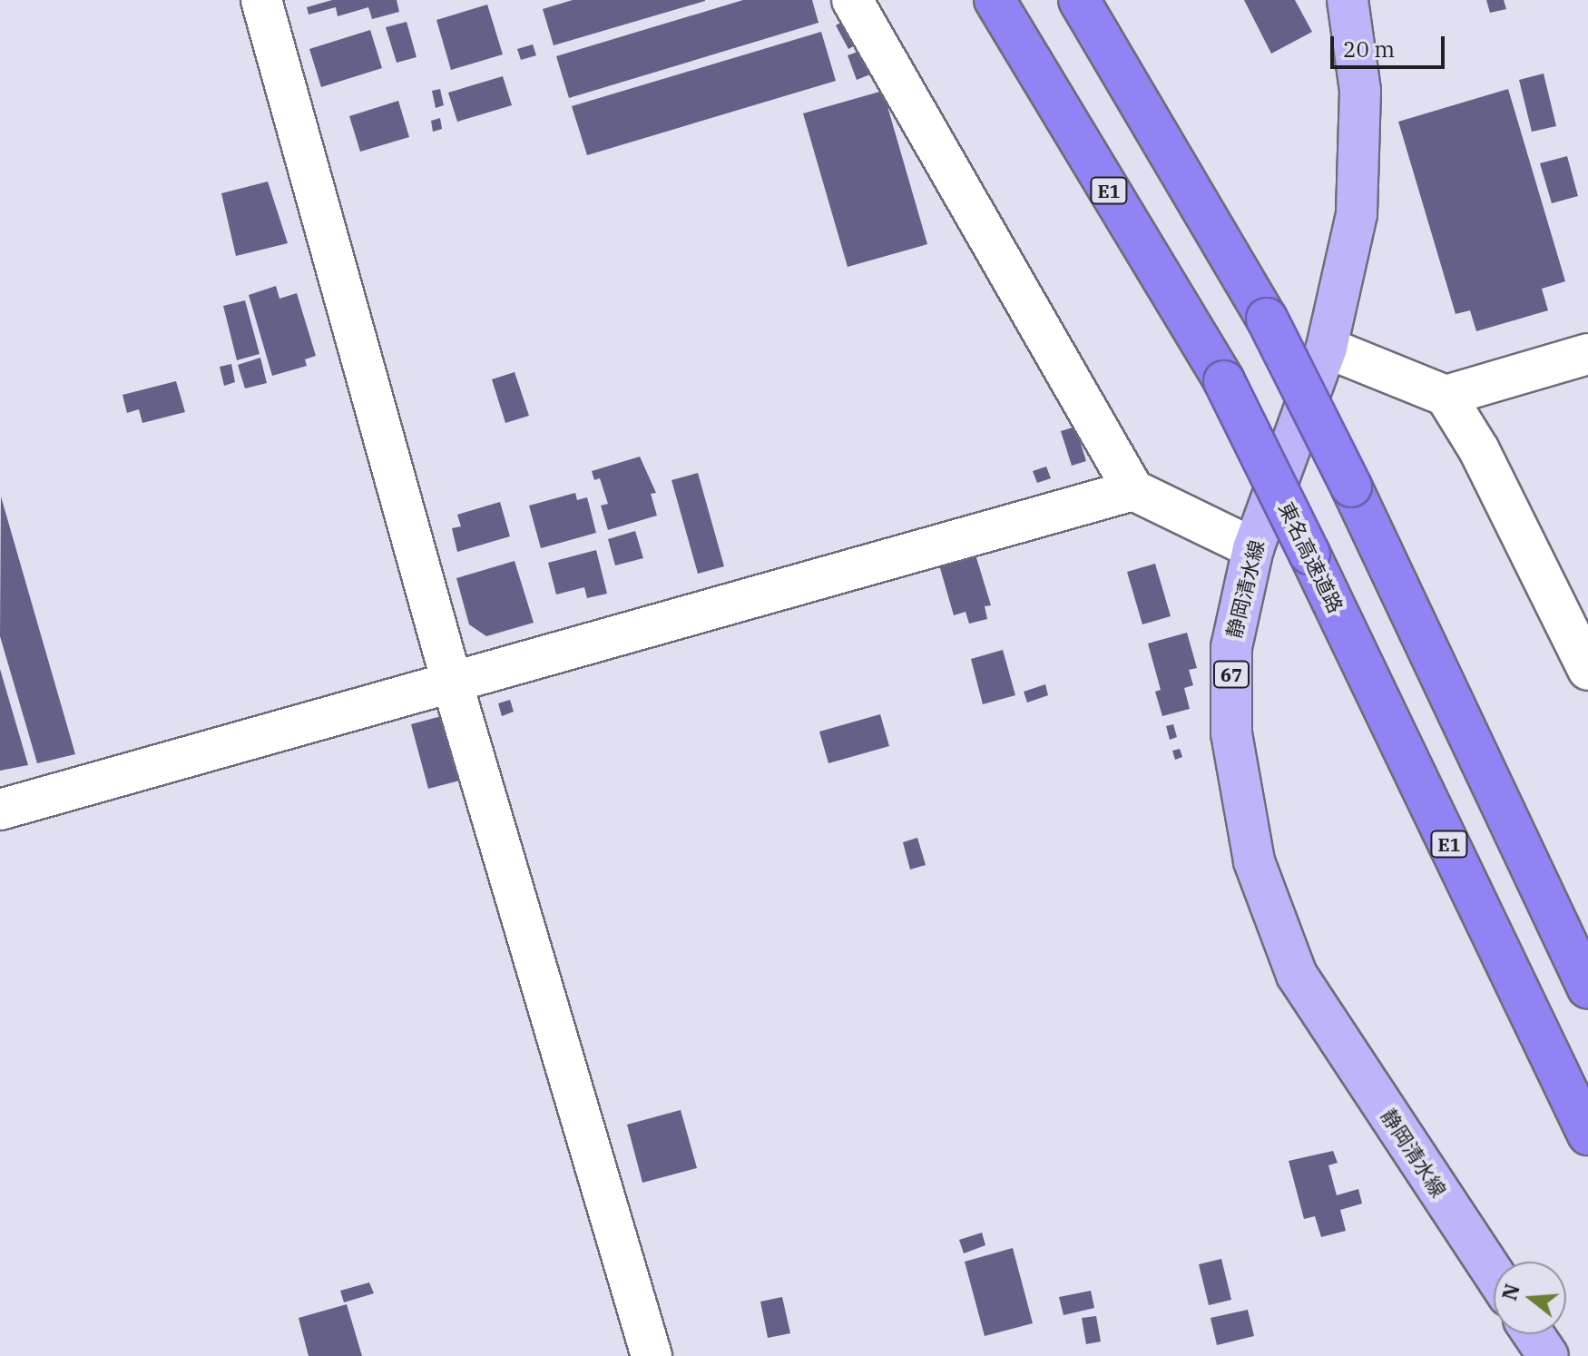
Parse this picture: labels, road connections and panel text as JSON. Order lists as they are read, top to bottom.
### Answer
{
  "streets": {
    "highway": ["E1", "東名高速道路"],
    "main road": ["静岡清水線", "67"]
  },
  "scale_bar": "20 m",
  "north": "left"
}
